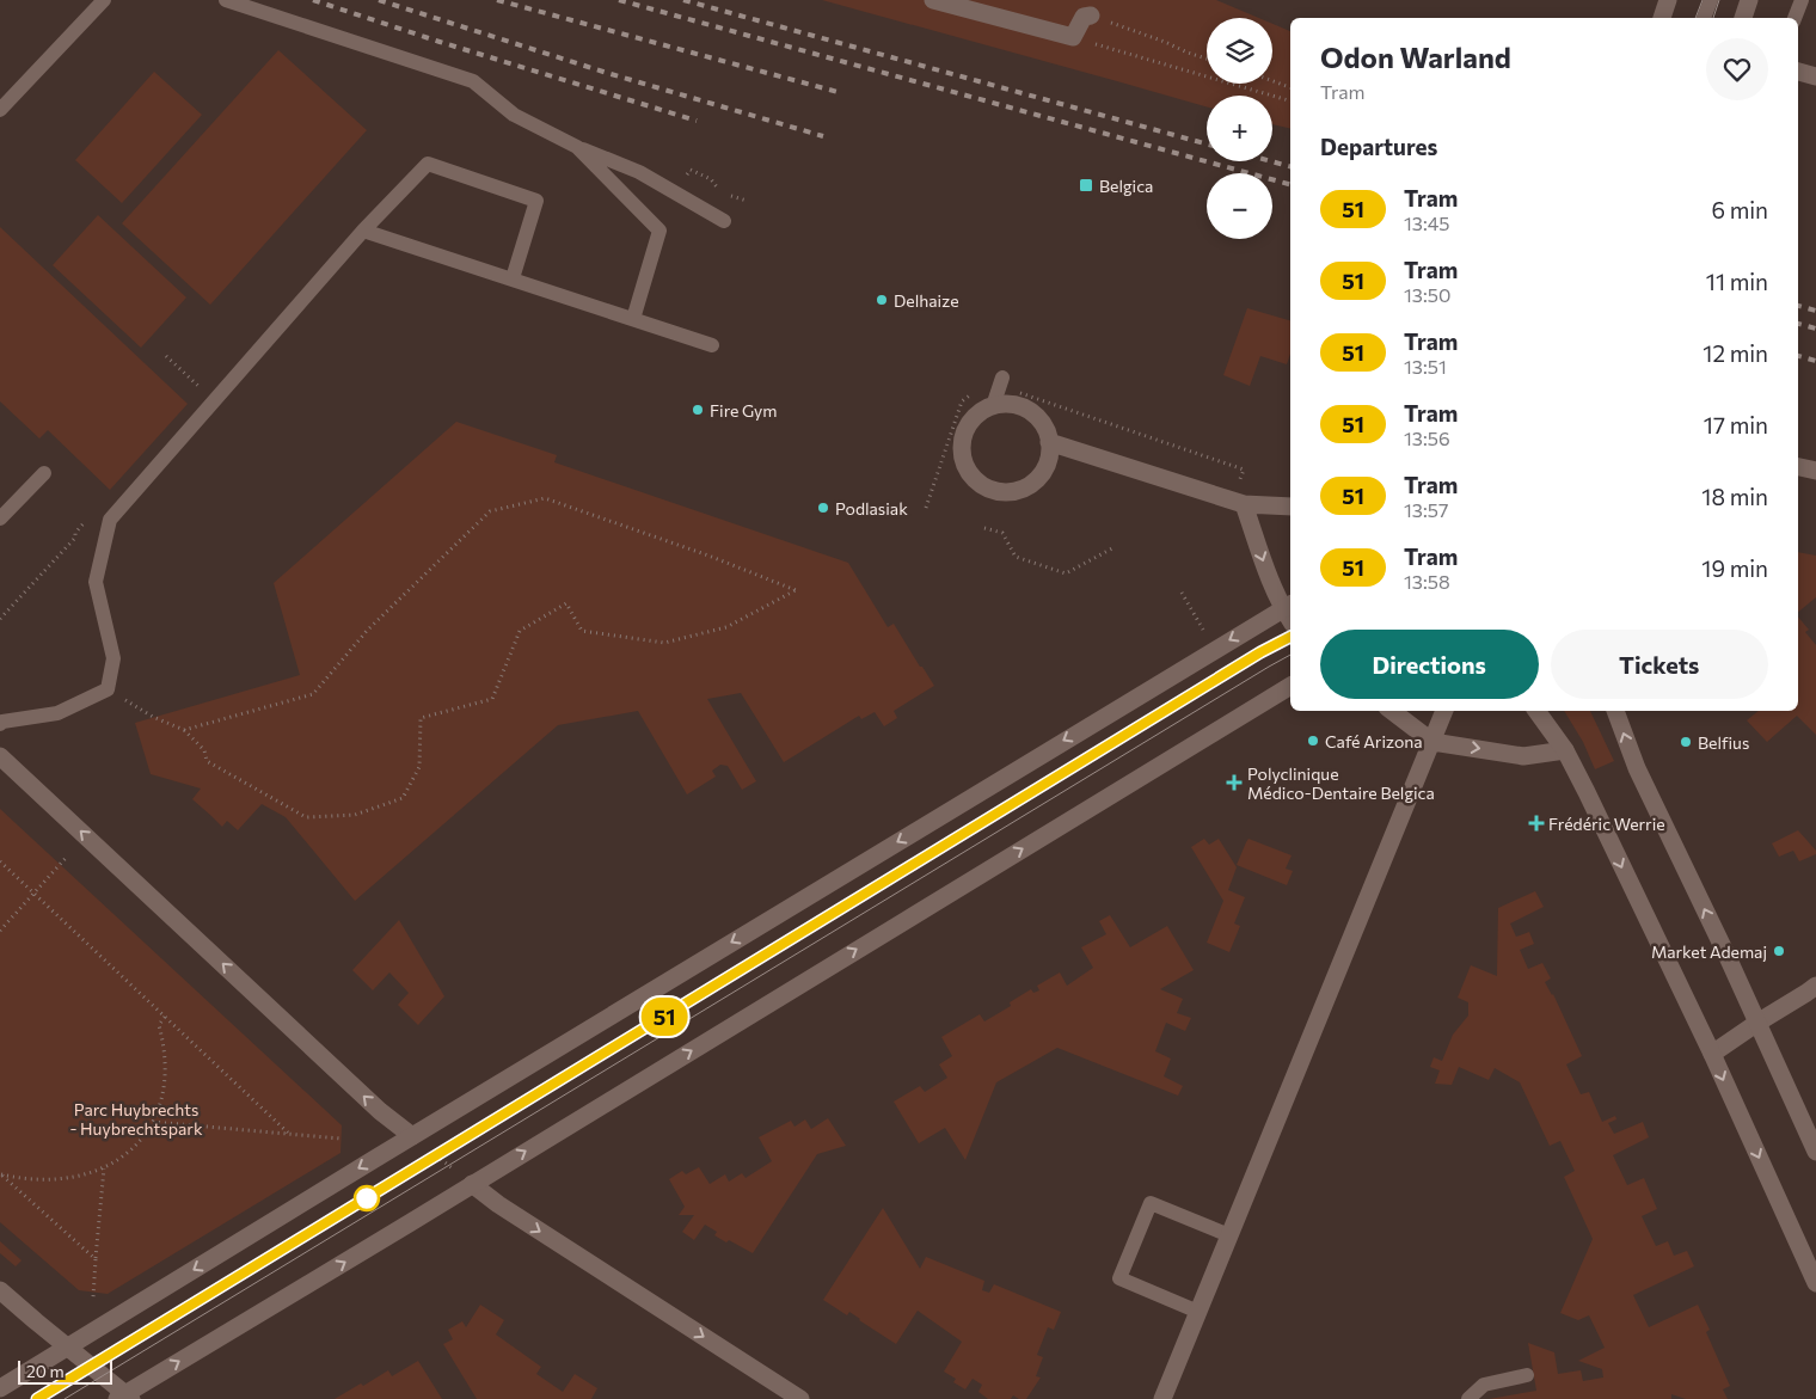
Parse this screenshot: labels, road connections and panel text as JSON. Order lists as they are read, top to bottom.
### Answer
{
  "parks": ["Parc Huybrechts - Huybrechtspark"],
  "places": {
    "transit": ["Belgica"],
    "other": [
      "Delhaize",
      "Fire Gym",
      "Podlasiak",
      "Café Arizona",
      "Belfius",
      "Market Ademaj"
    ],
    "health": ["Polyclinique Médico-Dentaire Belgica", "Frédéric Werrie"]
  },
  "lines": ["tram line 51"],
  "scale_bar": "20 m",
  "page": {
    "on_map": "51",
    "map_buttons": ["+", "−"],
    "heading": [
      ["Odon Warland", "Tram"],
      "Departures"
    ],
    "list": [
      {
        "mark": "51",
        "name": "Tram",
        "note": "13:45",
        "value": "6 min"
      },
      {
        "mark": "51",
        "name": "Tram",
        "note": "13:50",
        "value": "11 min"
      },
      {
        "mark": "51",
        "name": "Tram",
        "note": "13:51",
        "value": "12 min"
      },
      {
        "mark": "51",
        "name": "Tram",
        "note": "13:56",
        "value": "17 min"
      },
      {
        "mark": "51",
        "name": "Tram",
        "note": "13:57",
        "value": "18 min"
      },
      {
        "mark": "51",
        "name": "Tram",
        "note": "13:58",
        "value": "19 min"
      }
    ],
    "buttons": ["Directions", "Tickets"],
    "scale": "20 m"
  }
}
